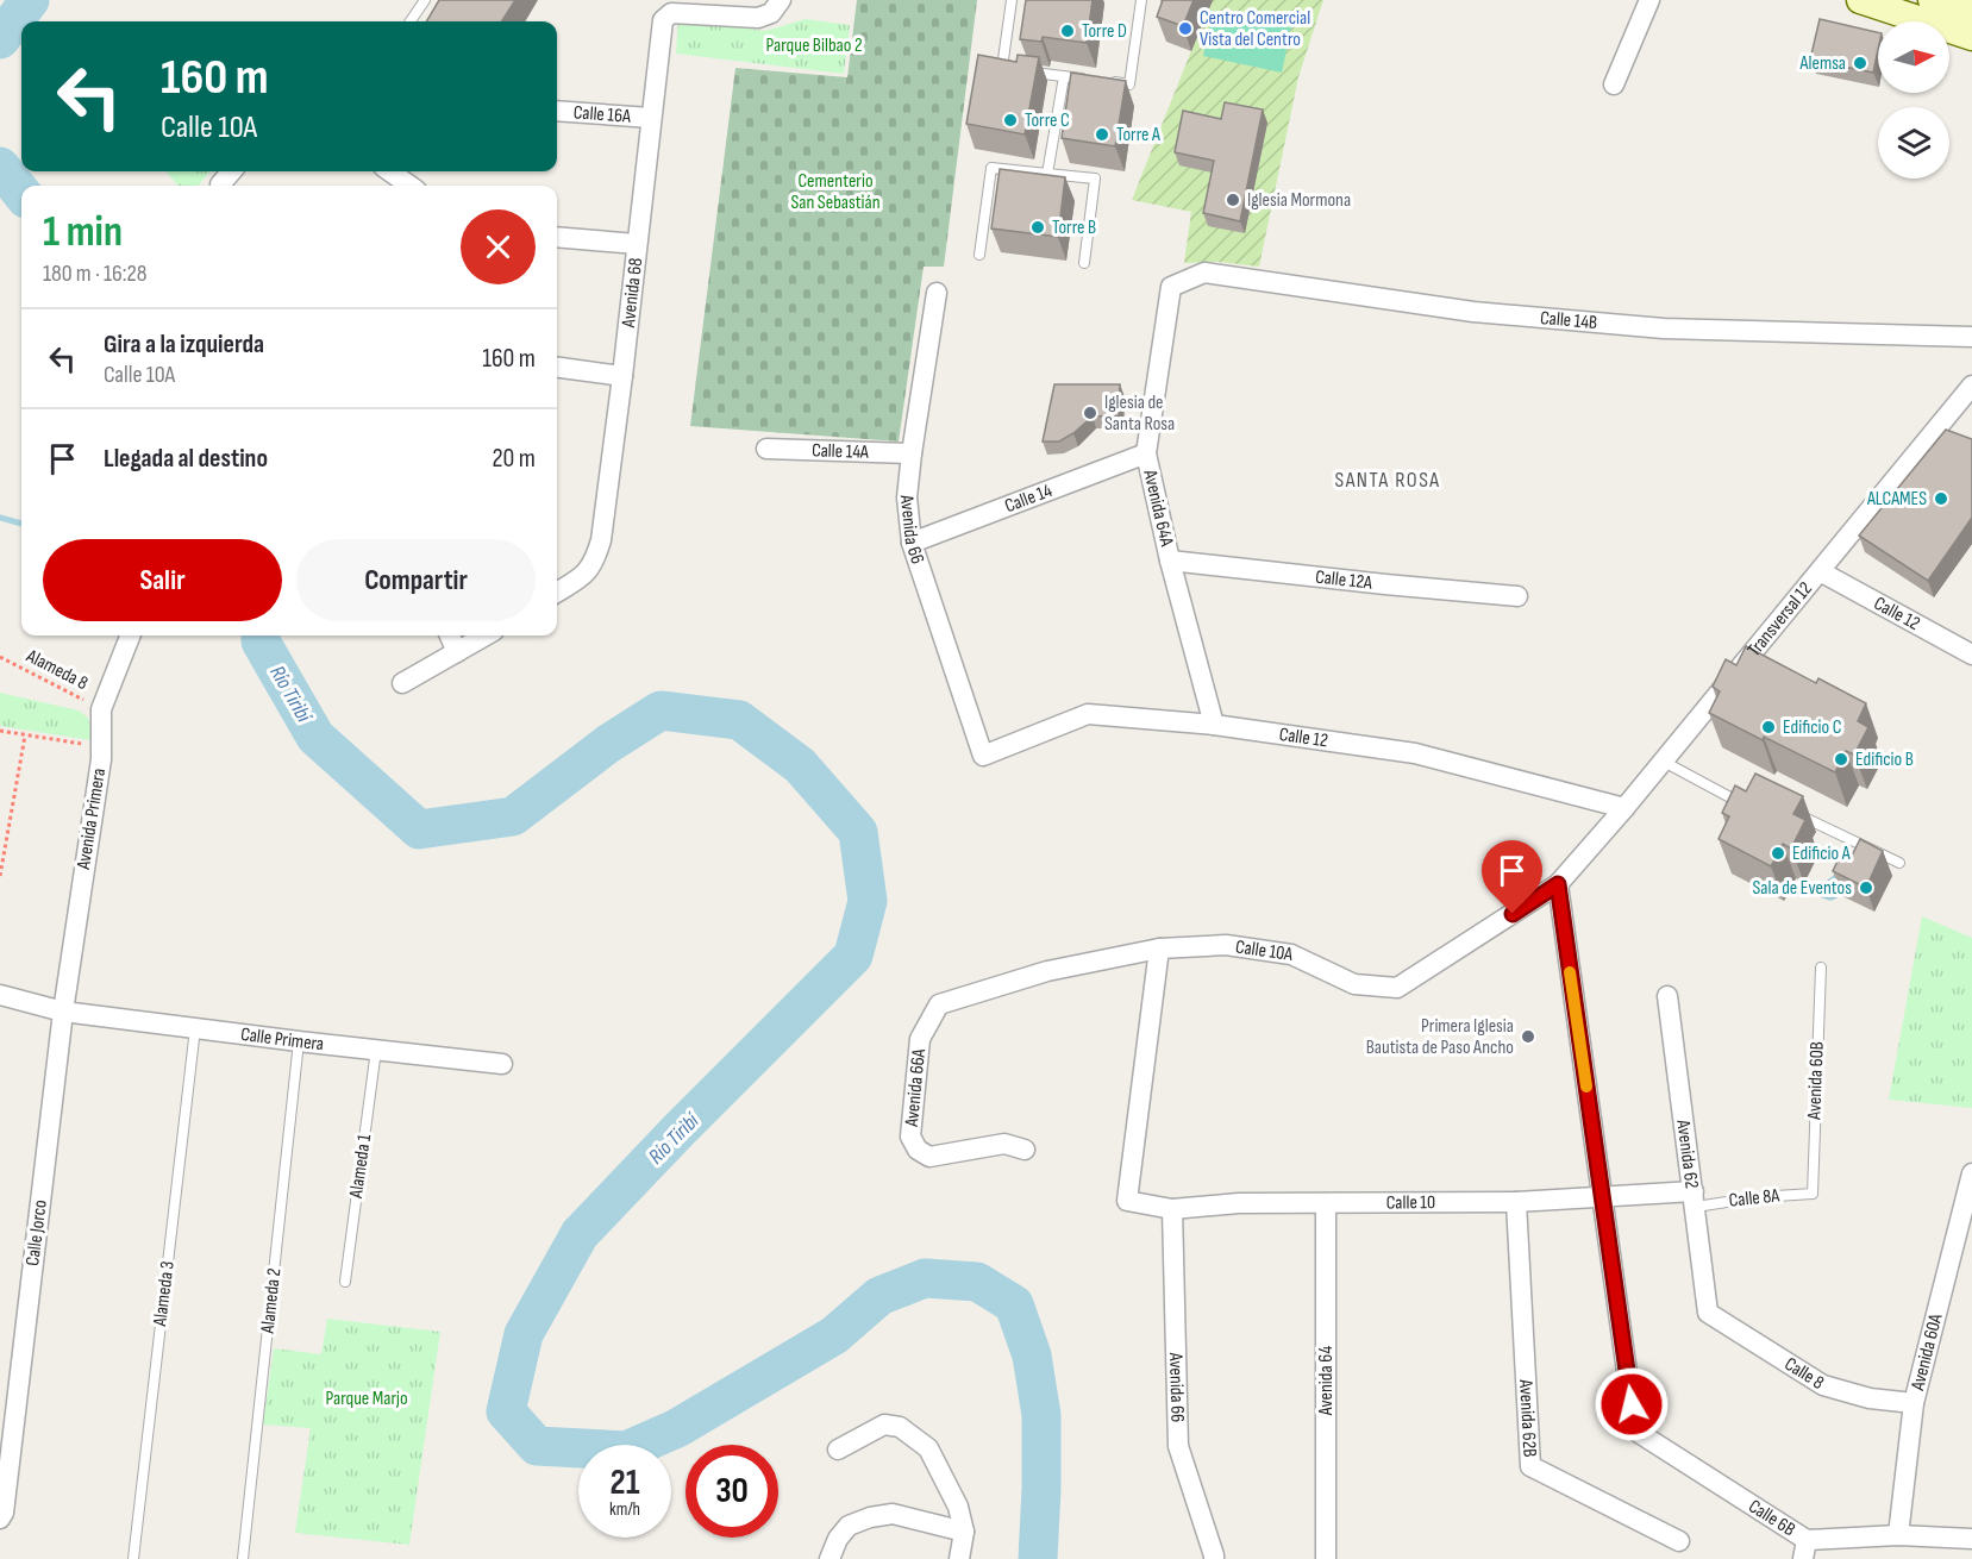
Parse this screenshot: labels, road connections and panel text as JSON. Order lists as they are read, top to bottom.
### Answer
{
  "streets": {
    "street": [
      "Calle 16A",
      "Avenida 68",
      "Calle 14B",
      "Calle 14A",
      "Calle 14",
      "Avenida 64A",
      "Avenida 66",
      "Calle 12A",
      "Calle 12",
      "Transversal 12",
      "Avenida Primera",
      "Calle 10A",
      "Calle Primera",
      "Avenida 66A",
      "Avenida 62",
      "Calle 10",
      "Calle Jorco",
      "Avenida 60A",
      "Calle 8",
      "Avenida 64",
      "Avenida 62B",
      "Calle 6B"
    ],
    "lane": [
      "Avenida 60B",
      "Alameda 1",
      "Calle 8A",
      "Alameda 3",
      "Alameda 2"
    ],
    "path": ["Alameda 8"]
  },
  "crossings": [
    ["Calle 16A", "Avenida 68"],
    ["Calle 14B", "Avenida 64A"],
    ["Calle 14A", "Avenida 66"],
    ["Calle 14", "Avenida 64A"],
    ["Calle 14", "Avenida 66"],
    ["Avenida 64A", "Calle 12A"],
    ["Avenida 64A", "Calle 12"],
    ["Avenida 66", "Calle 12"],
    ["Avenida 66", "Calle 10"],
    ["Calle 12", "Transversal 12"],
    ["Transversal 12", "Calle 10A"],
    ["Alameda 8", "Avenida Primera"],
    ["Avenida Primera", "Calle Primera"],
    ["Avenida Primera", "Calle Jorco"],
    ["Calle 10A", "Avenida 66A"],
    ["Calle 10A", "Calle 10"],
    ["Calle Primera", "Alameda 1"],
    ["Calle Primera", "Calle Jorco"],
    ["Calle Primera", "Alameda 3"],
    ["Calle Primera", "Alameda 2"],
    ["Avenida 60B", "Calle 8A"],
    ["Avenida 62", "Calle 8A"],
    ["Avenida 62", "Calle 10"],
    ["Avenida 62", "Calle 8"],
    ["Calle 8A", "Calle 10"],
    ["Calle 10", "Avenida 64"],
    ["Calle 10", "Avenida 62B"],
    ["Calle 10", "Calle 6B"],
    ["Avenida 60A", "Calle 8"],
    ["Avenida 60A", "Calle 6B"]
  ],
  "districts": ["SANTA ROSA"],
  "water": ["Río Tiribí"],
  "parks": ["Parque Bilbao 2", "Cementerio San Sebastián", "Parque Marjo"],
  "places": [
    "Centro Comercial Vista del Centro",
    "Torre D",
    "Alemsa",
    "Torre C",
    "Torre A",
    "Iglesia Mormona",
    "Torre B",
    "Iglesia de Santa Rosa",
    "ALCAMES",
    "Edificio C",
    "Edificio B",
    "Edificio A",
    "Sala de Eventos",
    "Primera Iglesia Bautista de Paso Ancho"
  ],
  "north": "right",
  "page": {
    "turn": ["160 m", "Calle 10A"],
    "heading": ["1 min", "180 m · 16:28"],
    "list": [
      {
        "name": "Gira a la izquierda",
        "note": "Calle 10A",
        "value": "160 m"
      },
      {
        "name": "Llegada al destino",
        "value": "20 m"
      }
    ],
    "buttons": ["Salir", "Compartir"],
    "speed": "21 km/h",
    "limit": "30"
  }
}
